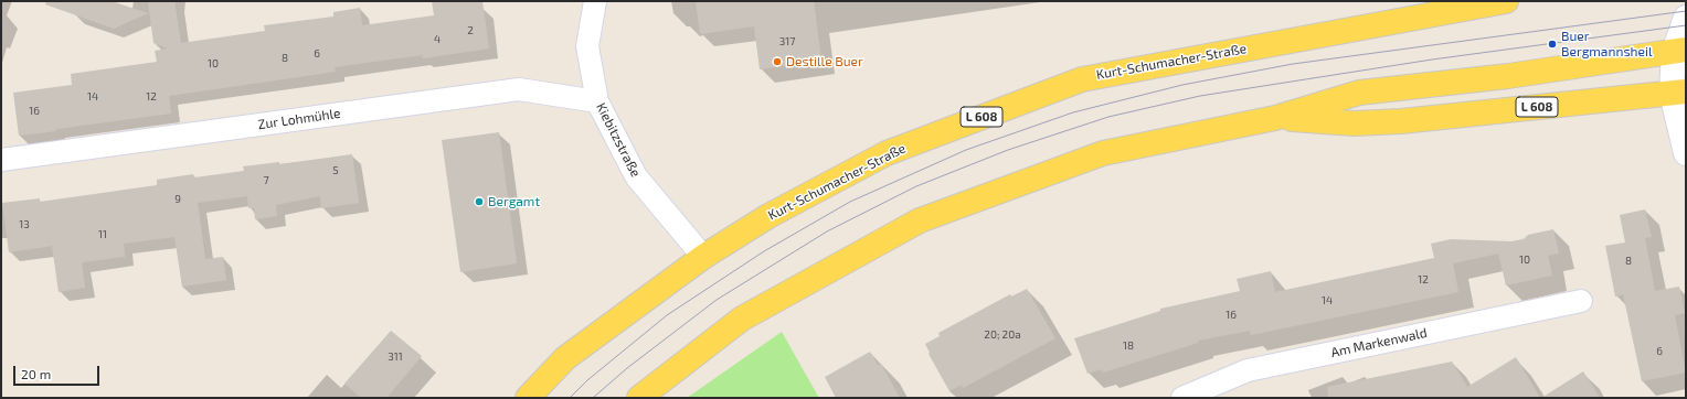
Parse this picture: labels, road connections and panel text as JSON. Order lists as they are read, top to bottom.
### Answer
{
  "streets": {
    "main road": ["Kurt-Schumacher-Straße", "L 608"],
    "street": ["Zur Lohmühle", "Kiebitzstraße", "Am Markenwald"]
  },
  "crossings": [
    ["Kurt-Schumacher-Straße", "Kiebitzstraße"],
    ["Zur Lohmühle", "Kiebitzstraße"]
  ],
  "places": ["Buer Bergmannsheil", "Destille Buer", "Bergamt"],
  "house_numbers": [
    "2",
    "4",
    "317",
    "6",
    "8",
    "10",
    "14",
    "12",
    "16",
    "5",
    "7",
    "9",
    "13",
    "11",
    "10",
    "8",
    "12",
    "14",
    "16",
    "20; 20a",
    "18",
    "6",
    "311"
  ],
  "scale_bar": "20 m"
}
